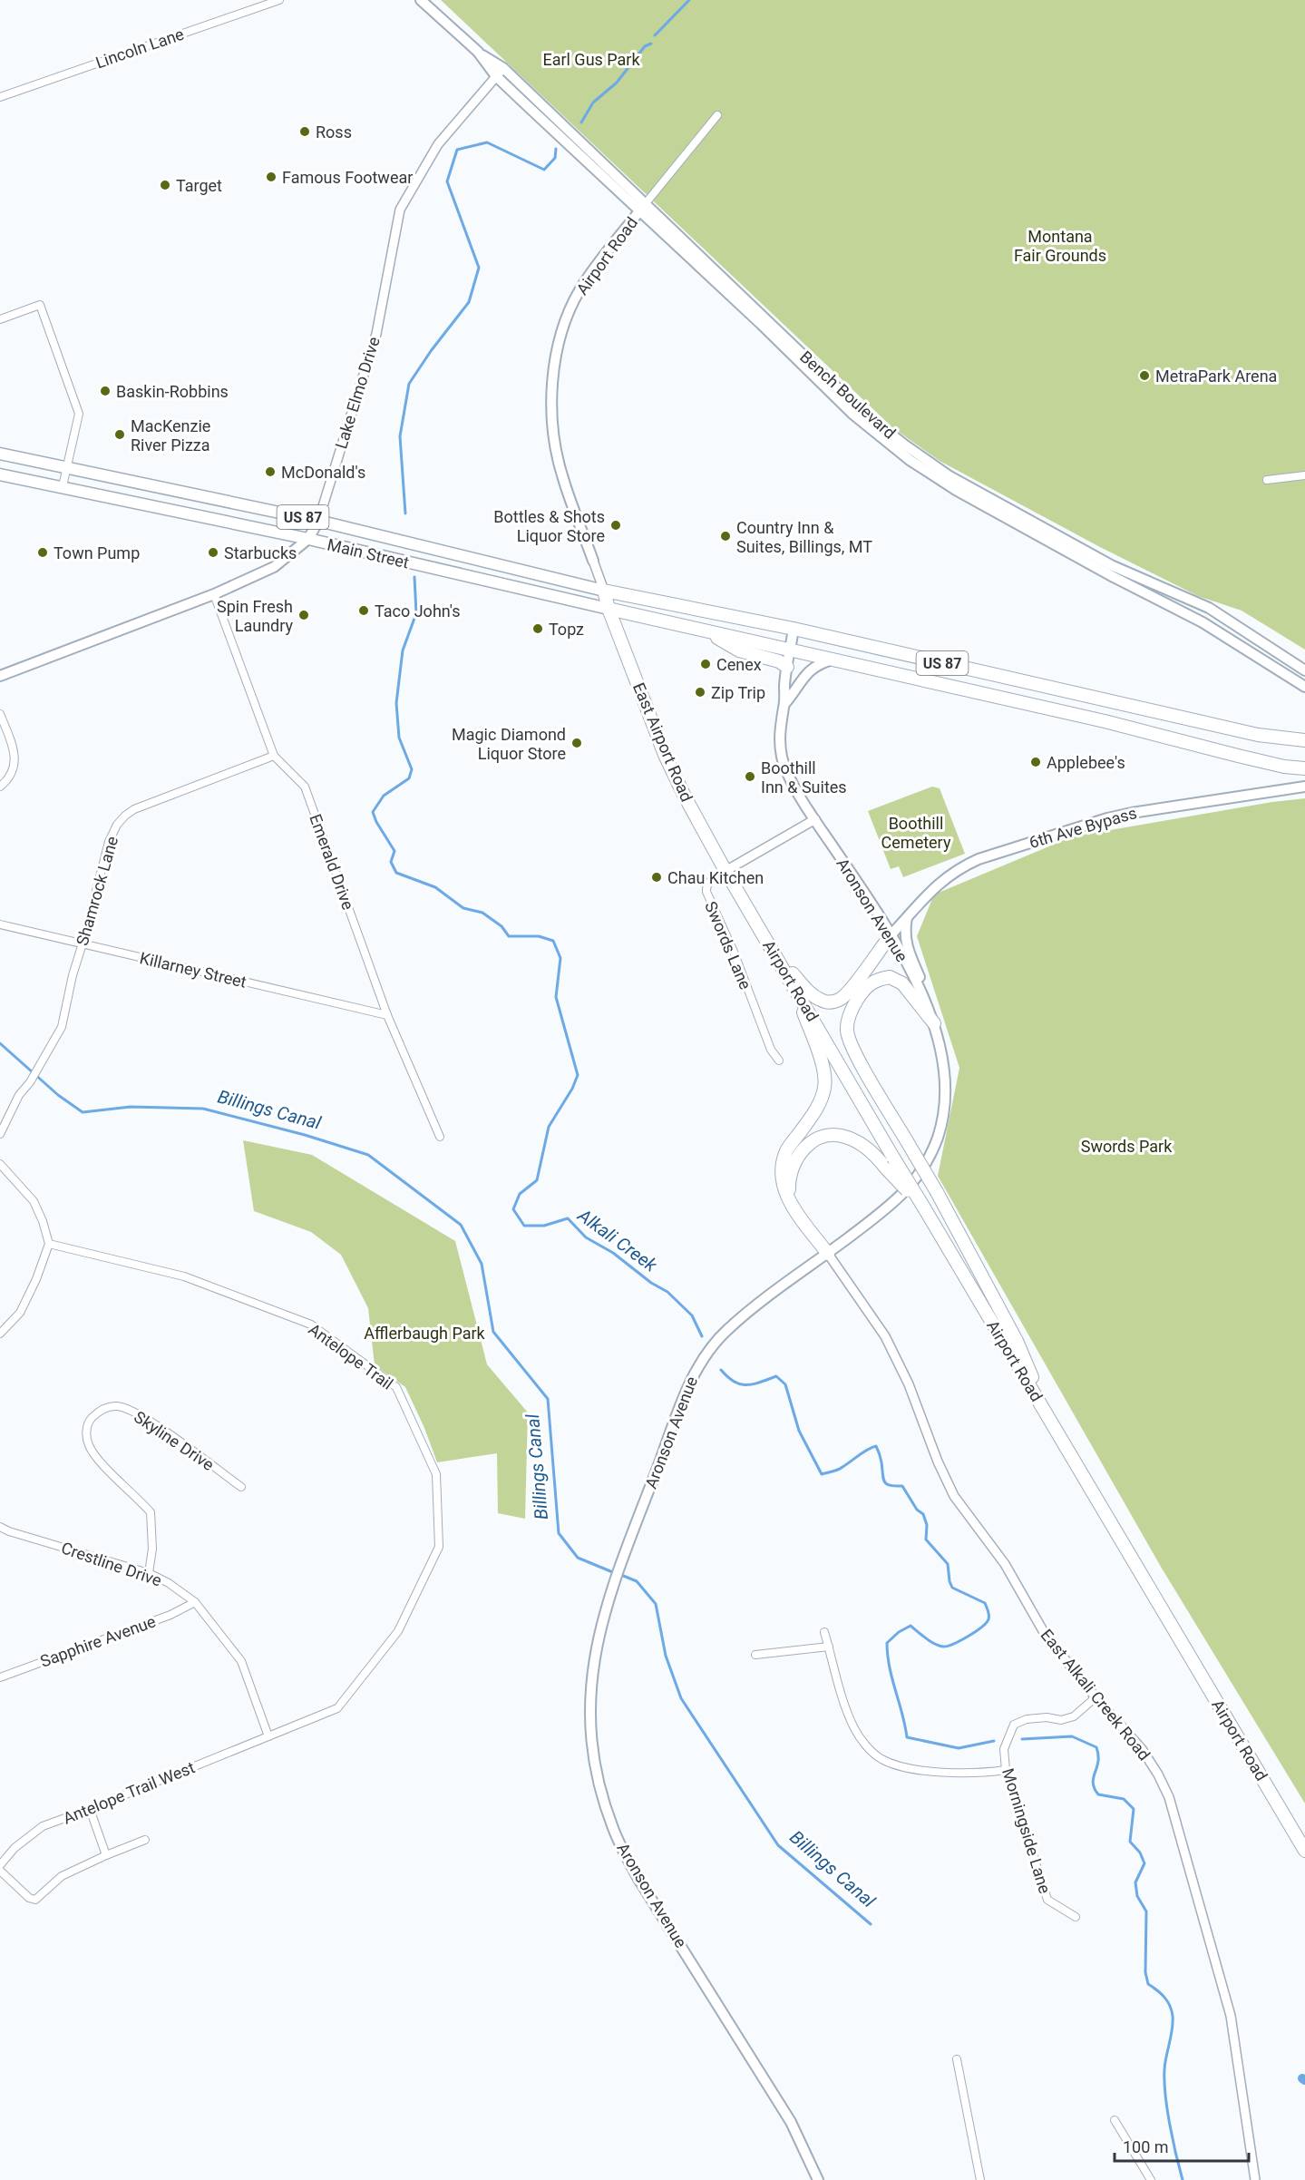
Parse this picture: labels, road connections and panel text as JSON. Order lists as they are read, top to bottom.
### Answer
{
  "streets": {
    "highway": ["Airport Road", "US 87", "East Airport Road"],
    "main road": [
      "Lake Elmo Drive",
      "Bench Boulevard",
      "Main Street",
      "6th Ave Bypass",
      "Aronson Avenue"
    ],
    "street": [
      "Lincoln Lane",
      "Emerald Drive",
      "Shamrock Lane",
      "Swords Lane",
      "Killarney Street",
      "Antelope Trail",
      "Skyline Drive",
      "Crestline Drive",
      "Sapphire Avenue",
      "East Alkali Creek Road",
      "Antelope Trail West",
      "Morningside Lane"
    ]
  },
  "crossings": [
    ["Airport Road", "Bench Boulevard"],
    ["Airport Road", "US 87"],
    ["Airport Road", "Main Street"],
    ["Airport Road", "East Airport Road"],
    ["Airport Road", "Swords Lane"],
    ["Lake Elmo Drive", "Bench Boulevard"],
    ["Lake Elmo Drive", "Main Street"],
    ["Lake Elmo Drive", "Emerald Drive"],
    ["US 87", "Main Street"],
    ["US 87", "East Airport Road"],
    ["US 87", "Aronson Avenue"],
    ["Main Street", "East Airport Road"],
    ["East Airport Road", "Swords Lane"],
    ["6th Ave Bypass", "Aronson Avenue"],
    ["Emerald Drive", "Shamrock Lane"],
    ["Emerald Drive", "Killarney Street"],
    ["Shamrock Lane", "Killarney Street"],
    ["Aronson Avenue", "Swords Lane"],
    ["Aronson Avenue", "East Alkali Creek Road"],
    ["Antelope Trail", "Crestline Drive"],
    ["Antelope Trail", "Antelope Trail West"],
    ["Skyline Drive", "Crestline Drive"],
    ["Crestline Drive", "Sapphire Avenue"],
    ["Crestline Drive", "Antelope Trail West"],
    ["East Alkali Creek Road", "Morningside Lane"]
  ],
  "water": ["Billings Canal", "Alkali Creek"],
  "parks": [
    "Earl Gus Park",
    "Montana Fair Grounds",
    "Boothill Cemetery",
    "Swords Park",
    "Afflerbaugh Park"
  ],
  "places": [
    "Ross",
    "Famous Footwear",
    "Target",
    "MetraPark Arena",
    "Baskin-Robbins",
    "MacKenzie River Pizza",
    "McDonald's",
    "Bottles & Shots Liquor Store",
    "Country Inn & Suites, Billings, MT",
    "Town Pump",
    "Starbucks",
    "Taco John's",
    "Spin Fresh Laundry",
    "Topz",
    "Cenex",
    "Zip Trip",
    "Magic Diamond Liquor Store",
    "Applebee's",
    "Boothill Inn & Suites",
    "Chau Kitchen"
  ],
  "scale_bar": "100 m"
}
